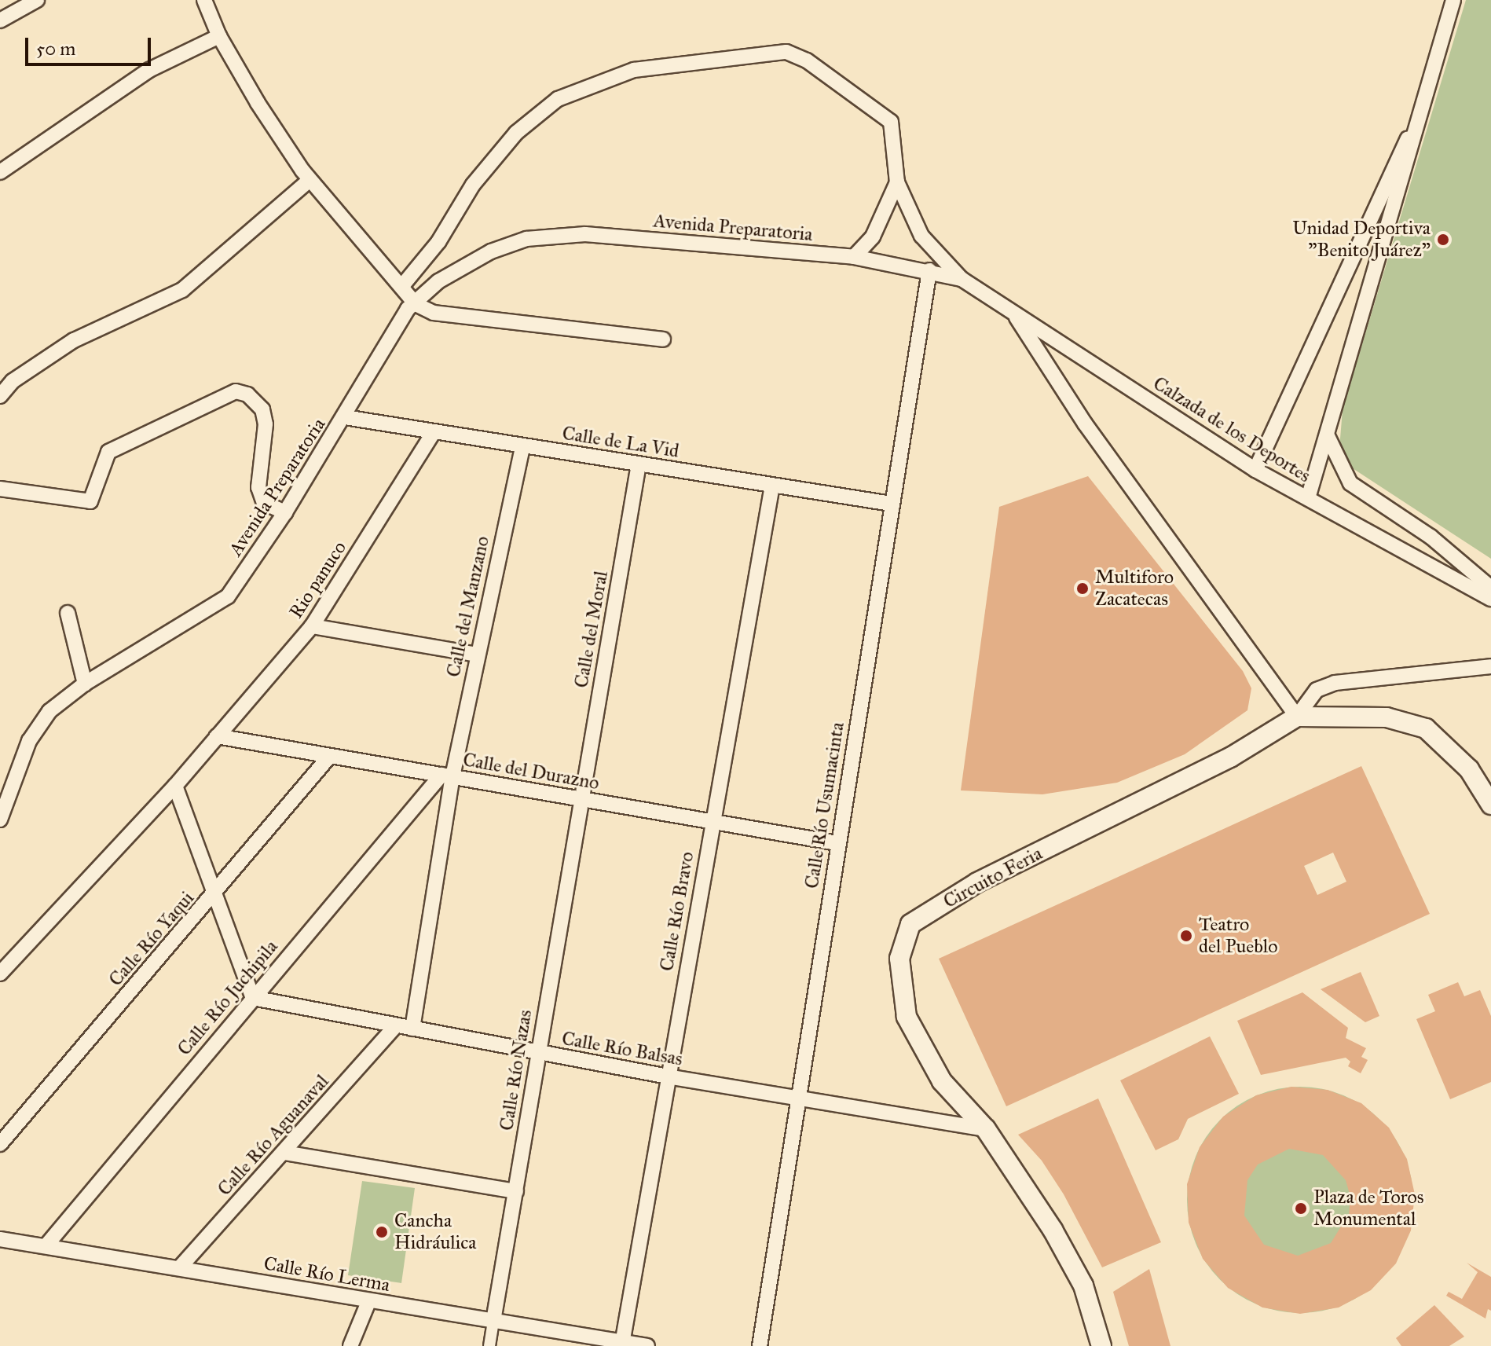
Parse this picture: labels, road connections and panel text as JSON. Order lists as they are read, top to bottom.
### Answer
{
  "streets": {
    "street": [
      "Avenida Preparatoria",
      "Calzada de los Deportes",
      "Calle de La Vid",
      "Rio panuco",
      "Calle del Manzano",
      "Calle del Moral",
      "Calle del Durazno",
      "Calle Río Usumacinta",
      "Circuito Feria",
      "Calle Río Bravo",
      "Calle Río Yaqui",
      "Calle Río Juchipila",
      "Calle Río Balsas",
      "Calle Río Nazas",
      "Calle Río Aguanaval",
      "Calle Río Lerma"
    ]
  },
  "crossings": [
    ["Avenida Preparatoria", "Calzada de los Deportes"],
    ["Avenida Preparatoria", "Calle de La Vid"],
    ["Avenida Preparatoria", "Calle Río Usumacinta"],
    ["Calle de La Vid", "Rio panuco"],
    ["Calle de La Vid", "Calle del Manzano"],
    ["Calle de La Vid", "Calle del Moral"],
    ["Calle de La Vid", "Calle Río Usumacinta"],
    ["Calle de La Vid", "Calle Río Bravo"],
    ["Rio panuco", "Calle del Durazno"],
    ["Calle del Manzano", "Calle del Durazno"],
    ["Calle del Manzano", "Calle Río Juchipila"],
    ["Calle del Moral", "Calle del Durazno"],
    ["Calle del Moral", "Calle Río Nazas"],
    ["Calle del Durazno", "Calle Río Usumacinta"],
    ["Calle del Durazno", "Calle Río Bravo"],
    ["Calle del Durazno", "Calle Río Yaqui"],
    ["Calle del Durazno", "Calle Río Juchipila"],
    ["Calle del Durazno", "Calle Río Nazas"],
    ["Calle Río Usumacinta", "Calle Río Balsas"],
    ["Circuito Feria", "Calle Río Balsas"],
    ["Calle Río Bravo", "Calle Río Balsas"],
    ["Calle Río Bravo", "Calle Río Lerma"],
    ["Calle Río Juchipila", "Calle Río Balsas"],
    ["Calle Río Juchipila", "Calle Río Lerma"],
    ["Calle Río Balsas", "Calle Río Nazas"],
    ["Calle Río Balsas", "Calle Río Aguanaval"],
    ["Calle Río Nazas", "Calle Río Lerma"],
    ["Calle Río Aguanaval", "Calle Río Lerma"]
  ],
  "places": [
    "Unidad Deportiva \"Benito Juárez\"",
    "Multiforo Zacatecas",
    "Teatro del Pueblo",
    "Plaza de Toros Monumental",
    "Cancha Hidráulica"
  ],
  "scale_bar": "50 m"
}
